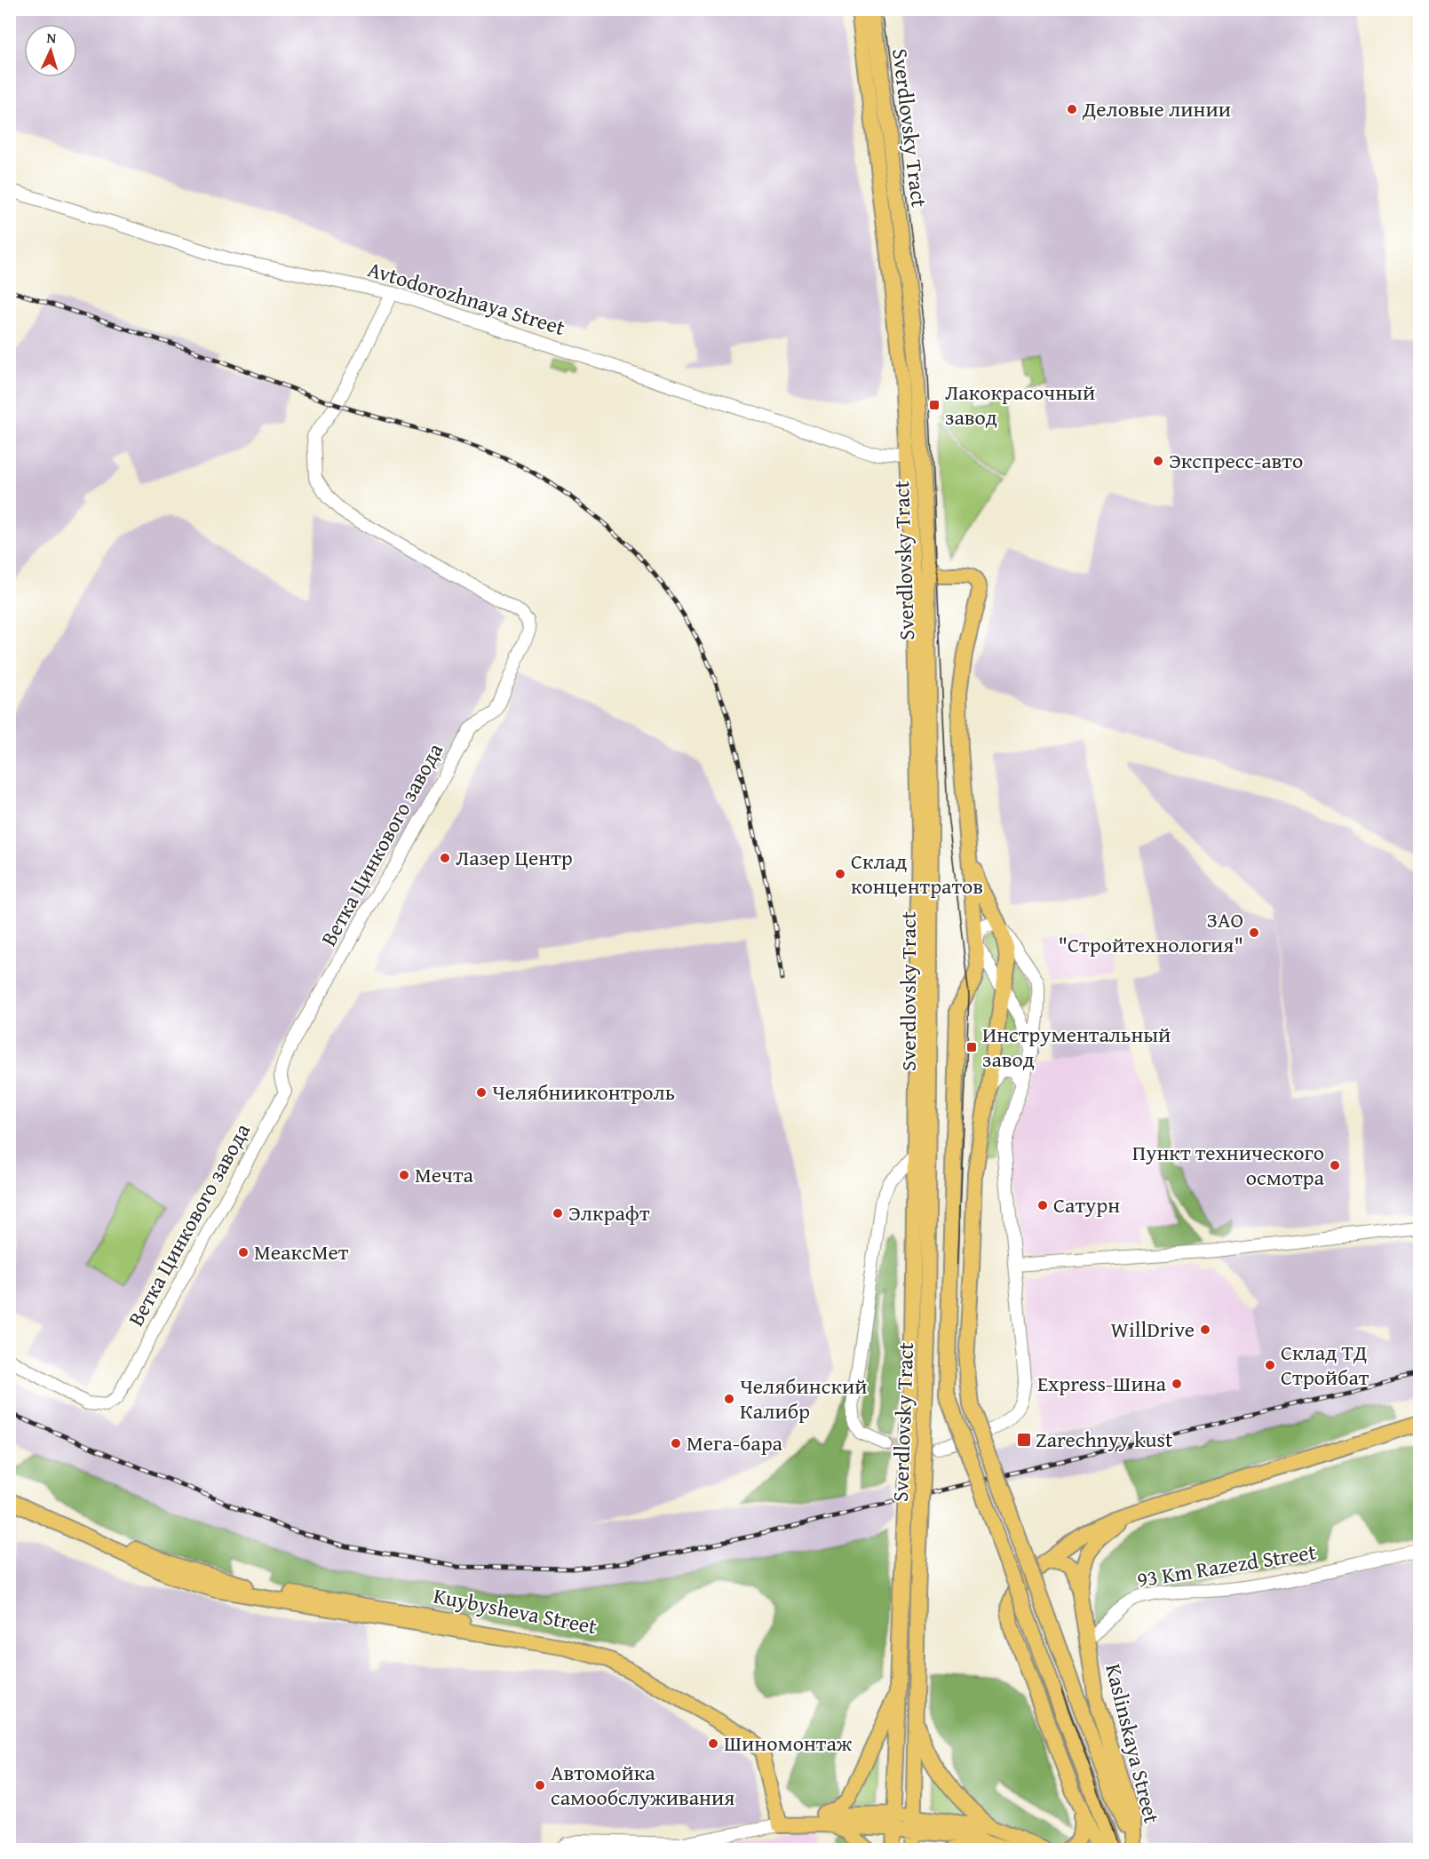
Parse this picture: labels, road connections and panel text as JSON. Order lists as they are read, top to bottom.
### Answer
{
  "streets": {
    "main road": ["Sverdlovsky Tract", "Kuybysheva Street", "Kaslinskaya Street"],
    "street": ["Avtodorozhnaya Street", "Ветка Цинкового завода", "93 Km Razezd Street"]
  },
  "crossings": [
    ["Sverdlovsky Tract", "Avtodorozhnaya Street"],
    ["Avtodorozhnaya Street", "Ветка Цинкового завода"],
    ["93 Km Razezd Street", "Kaslinskaya Street"]
  ],
  "places": {
    "other": [
      "Деловые линии",
      "Экспресс-авто",
      "Лазер Центр",
      "Склад концентратов",
      "ЗАО \"Стройтехнология\"",
      "Челябнииконтроль",
      "Пункт технического осмотра",
      "Мечта",
      "Сатурн",
      "Элкрафт",
      "МеаксМет",
      "WillDrive",
      "Склад ТД Стройбат",
      "Express-Шина",
      "Челябинский Калибр",
      "Мега-бара",
      "Шиномонтаж",
      "Автомойка самообслуживания"
    ],
    "transit": ["Лакокрасочный завод", "Инструментальный завод", "Zarechnyy kust"]
  },
  "north": "top"
}
